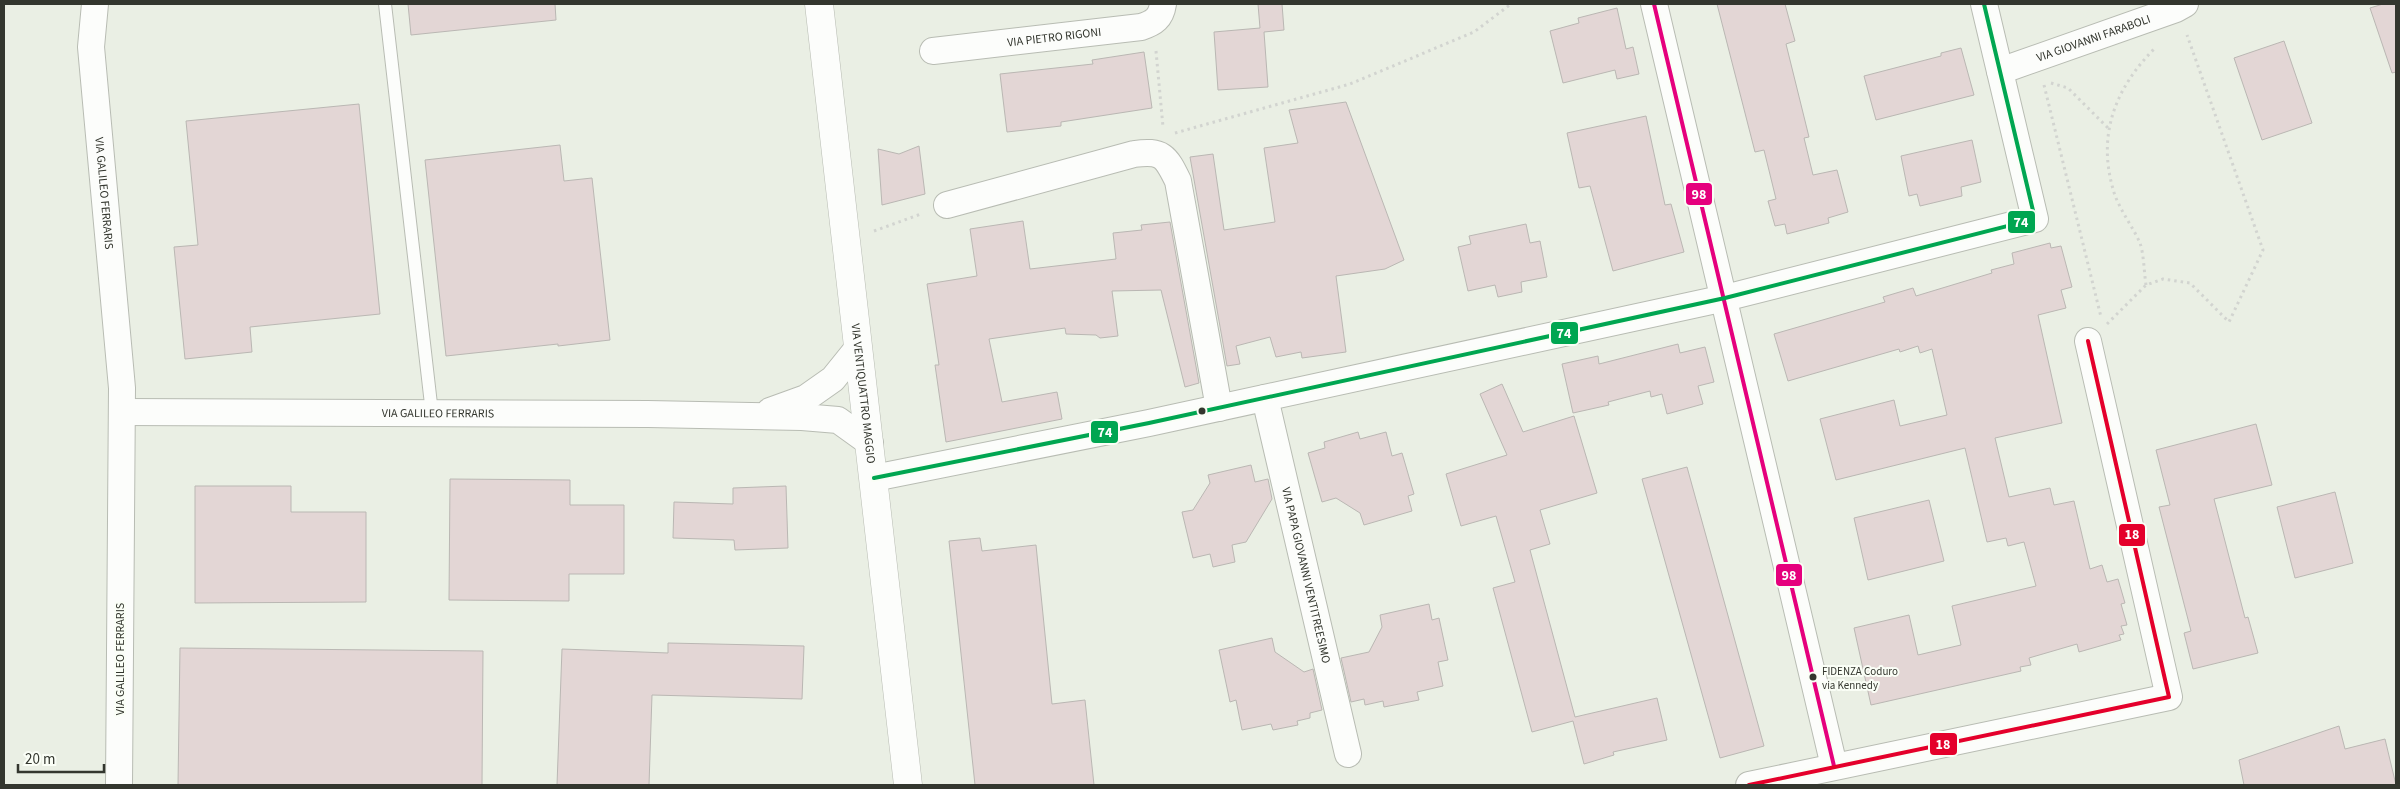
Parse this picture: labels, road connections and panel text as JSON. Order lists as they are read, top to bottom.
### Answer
{
  "streets": {
    "main road": ["VIA VENTIQUATTRO MAGGIO"],
    "street": [
      "VIA PIETRO RIGONI",
      "VIA GIOVANNI FARABOLI",
      "VIA GALILEO FERRARIS",
      "VIA PAPA GIOVANNI VENTITREESIMO"
    ]
  },
  "crossings": [
    ["VIA GALILEO FERRARIS", "VIA VENTIQUATTRO MAGGIO"]
  ],
  "places": ["FIDENZA Coduro via Kennedy"],
  "lines": ["transit line 98", "transit line 74", "transit line 18"],
  "scale_bar": "20 m"
}
